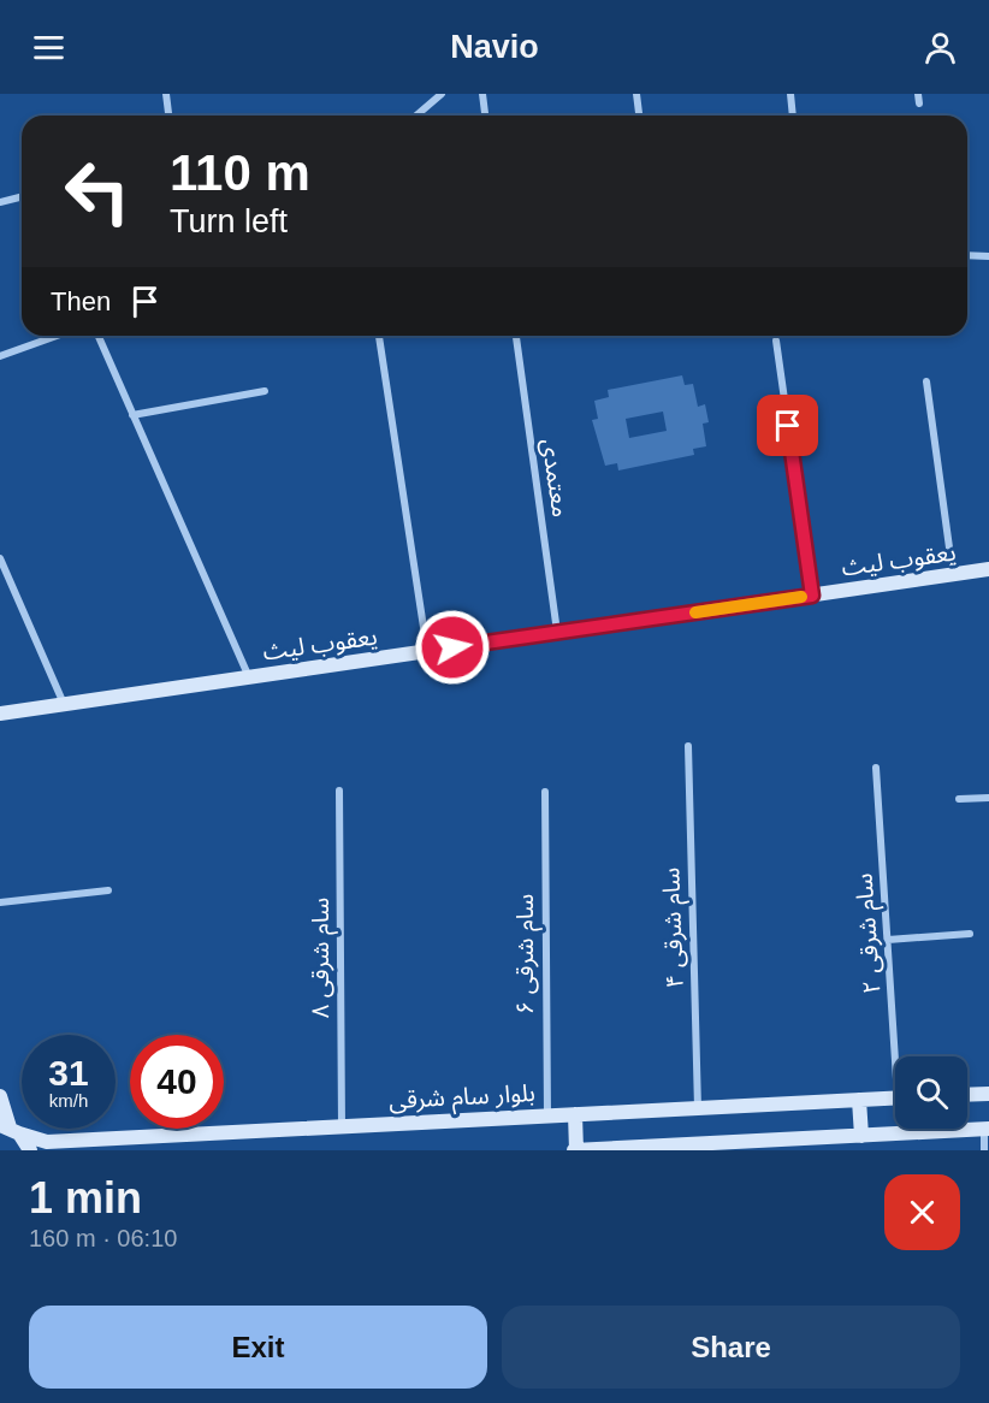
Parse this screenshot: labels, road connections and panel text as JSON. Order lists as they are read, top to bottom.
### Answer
{
  "streets": {
    "street": [
      "معتمدی",
      "یعقوب لیث",
      "سام شرقی ۴",
      "سام شرقی ۲",
      "سام شرقی ۶",
      "سام شرقی ۸",
      "بلوار سام شرقی"
    ]
  },
  "crossings": [
    ["معتمدی", "یعقوب لیث"],
    ["سام شرقی ۴", "بلوار سام شرقی"],
    ["سام شرقی ۶", "بلوار سام شرقی"],
    ["سام شرقی ۸", "بلوار سام شرقی"]
  ],
  "page": {
    "header": "Navio",
    "turn": ["110 m", "Turn left"],
    "then": "Then",
    "speed": "31 km/h",
    "limit": "40",
    "heading": ["1 min", "160 m · 06:10"],
    "buttons": ["Exit", "Share"]
  }
}
